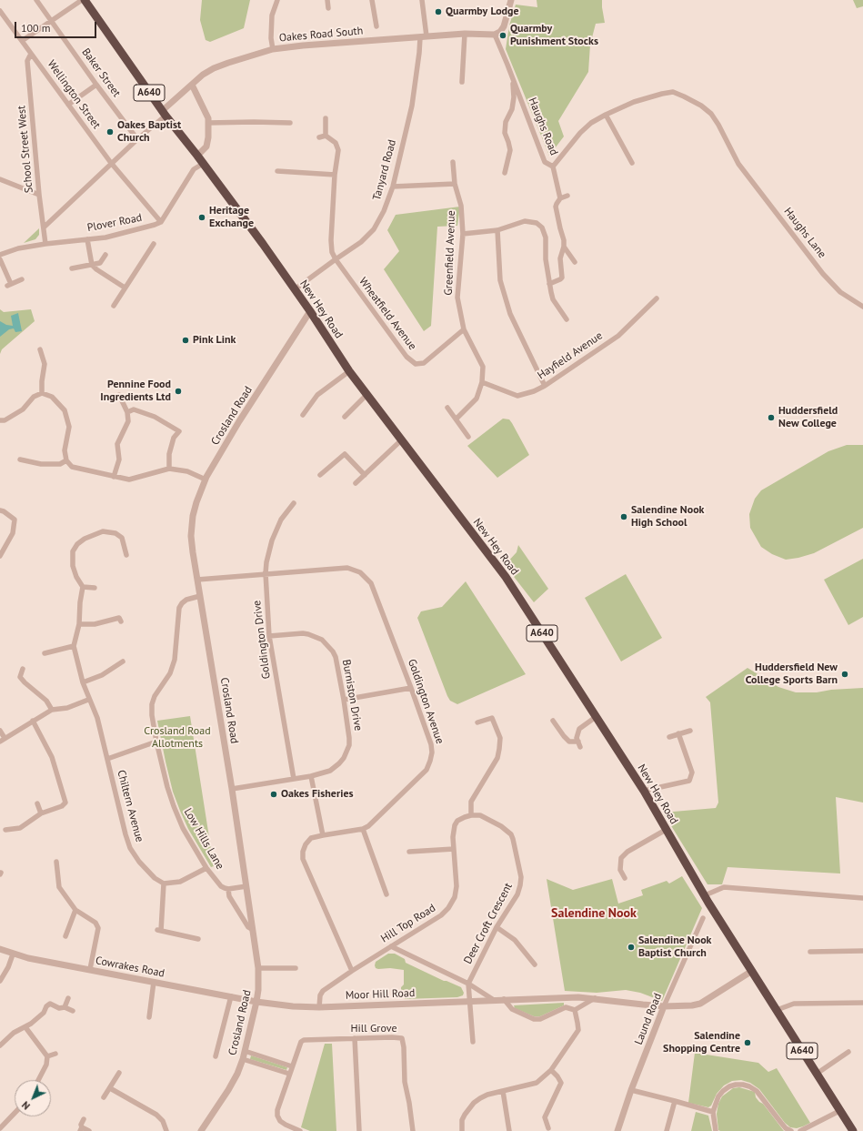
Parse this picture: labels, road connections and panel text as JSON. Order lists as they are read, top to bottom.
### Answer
{
  "streets": {
    "highway": ["A640", "New Hey Road"],
    "street": [
      "Oakes Road South",
      "Baker Street",
      "Wellington Street",
      "Haughs Road",
      "School Street West",
      "Tanyard Road",
      "Plover Road",
      "Haughs Lane",
      "Greenfield Avenue",
      "Wheatfield Avenue",
      "Hayfield Avenue",
      "Crosland Road",
      "Goldington Drive",
      "Burniston Drive",
      "Goldington Avenue",
      "Chiltern Avenue",
      "Low Hills Lane",
      "Hill Top Road",
      "Deer Croft Crescent",
      "Cowrakes Road",
      "Moor Hill Road",
      "Laund Road",
      "Hill Grove"
    ]
  },
  "crossings": [
    ["Oakes Road South", "Haughs Road"],
    ["Oakes Road South", "Tanyard Road"],
    ["Oakes Road South", "New Hey Road"],
    ["Wellington Street", "School Street West"],
    ["Wellington Street", "Plover Road"],
    ["Haughs Road", "Haughs Lane"],
    ["School Street West", "Plover Road"],
    ["Tanyard Road", "New Hey Road"],
    ["Tanyard Road", "Wheatfield Avenue"],
    ["Greenfield Avenue", "Wheatfield Avenue"],
    ["Greenfield Avenue", "Hayfield Avenue"],
    ["New Hey Road", "Crosland Road"],
    ["New Hey Road", "Moor Hill Road"],
    ["Crosland Road", "Burniston Drive"],
    ["Crosland Road", "Goldington Avenue"],
    ["Crosland Road", "Low Hills Lane"],
    ["Crosland Road", "Cowrakes Road"],
    ["Crosland Road", "Moor Hill Road"],
    ["Goldington Drive", "Burniston Drive"],
    ["Goldington Drive", "Goldington Avenue"],
    ["Goldington Avenue", "Hill Top Road"],
    ["Hill Top Road", "Deer Croft Crescent"],
    ["Hill Top Road", "Moor Hill Road"],
    ["Cowrakes Road", "Moor Hill Road"],
    ["Moor Hill Road", "Laund Road"]
  ],
  "districts": ["Salendine Nook"],
  "parks": ["Crosland Road Allotments"],
  "places": [
    "Quarmby Lodge",
    "Quarmby Punishment Stocks",
    "Oakes Baptist Church",
    "Heritage Exchange",
    "Pink Link",
    "Pennine Food Ingredients Ltd",
    "Huddersfield New College",
    "Salendine Nook High School",
    "Huddersfield New College Sports Barn",
    "Oakes Fisheries",
    "Salendine Nook Baptist Church",
    "Salendine Shopping Centre"
  ],
  "scale_bar": "100 m",
  "north": "bottom left"
}
